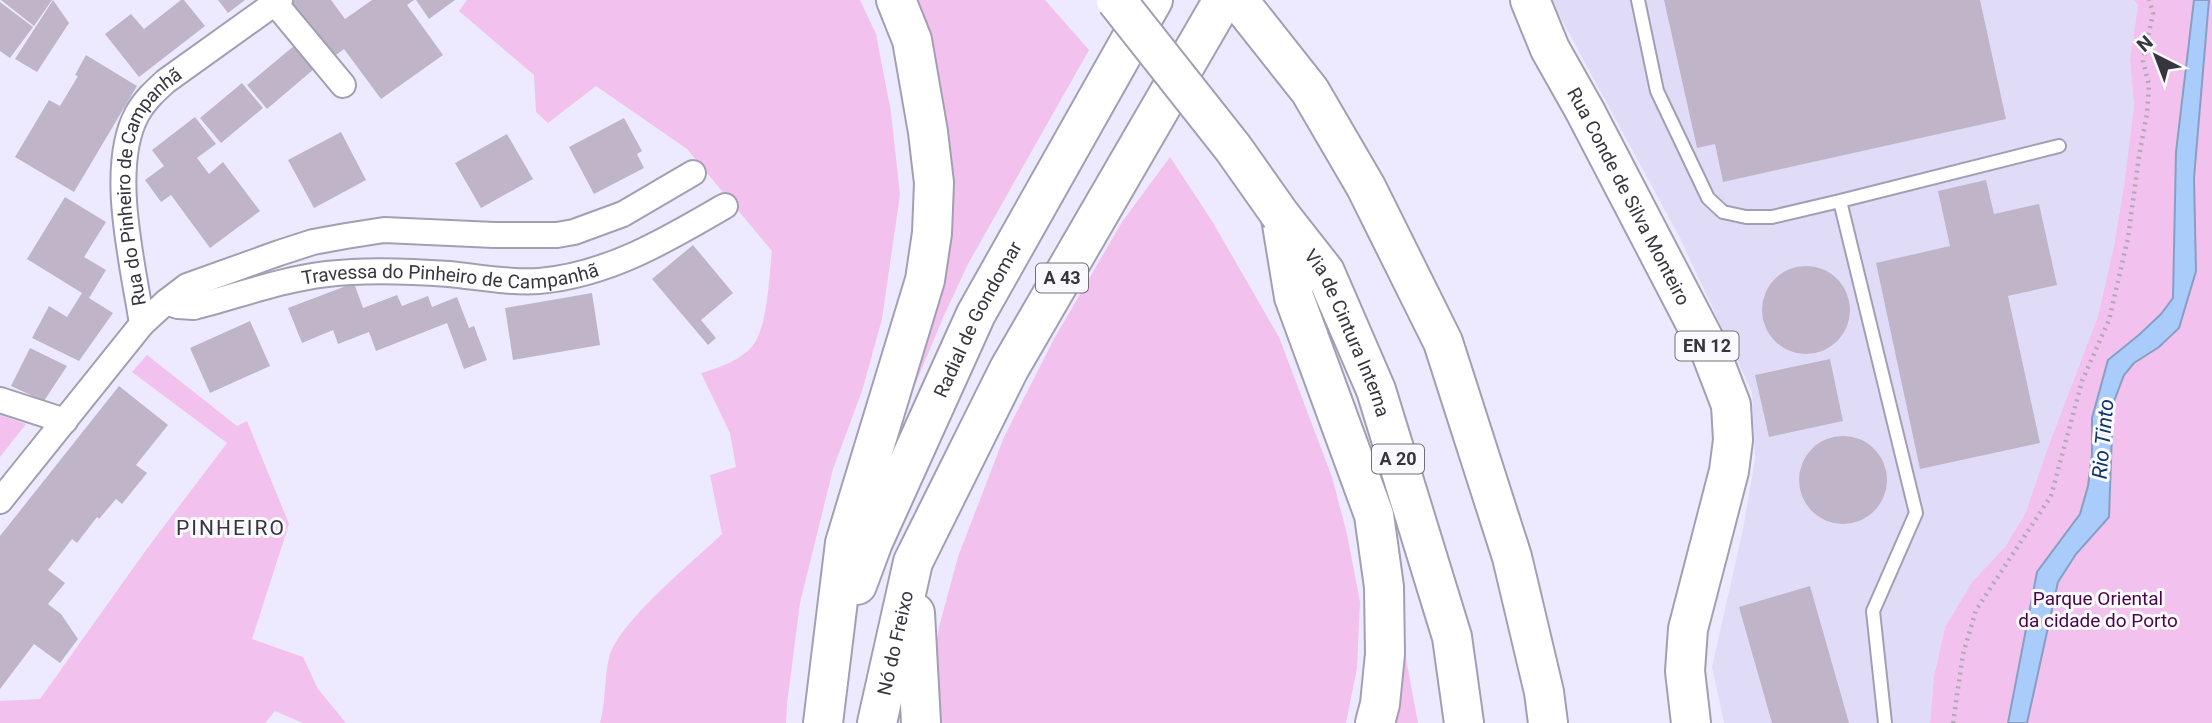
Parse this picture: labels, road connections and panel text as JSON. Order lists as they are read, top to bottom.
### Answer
{
  "streets": {
    "main road": [
      "Rua Conde de Silva Monteiro",
      "A 43",
      "Radial de Gondomar",
      "Via de Cintura Interna",
      "EN 12",
      "A 20",
      "Nó do Freixo"
    ],
    "street": ["Rua do Pinheiro de Campanhã", "Travessa do Pinheiro de Campanhã"]
  },
  "crossings": [
    ["Rua do Pinheiro de Campanhã", "Travessa do Pinheiro de Campanhã"],
    ["A 43", "Radial de Gondomar"],
    ["A 43", "Nó do Freixo"]
  ],
  "districts": ["PINHEIRO"],
  "water": ["Rio Tinto"],
  "parks": ["Parque Oriental da cidade do Porto"],
  "north": "top left"
}
